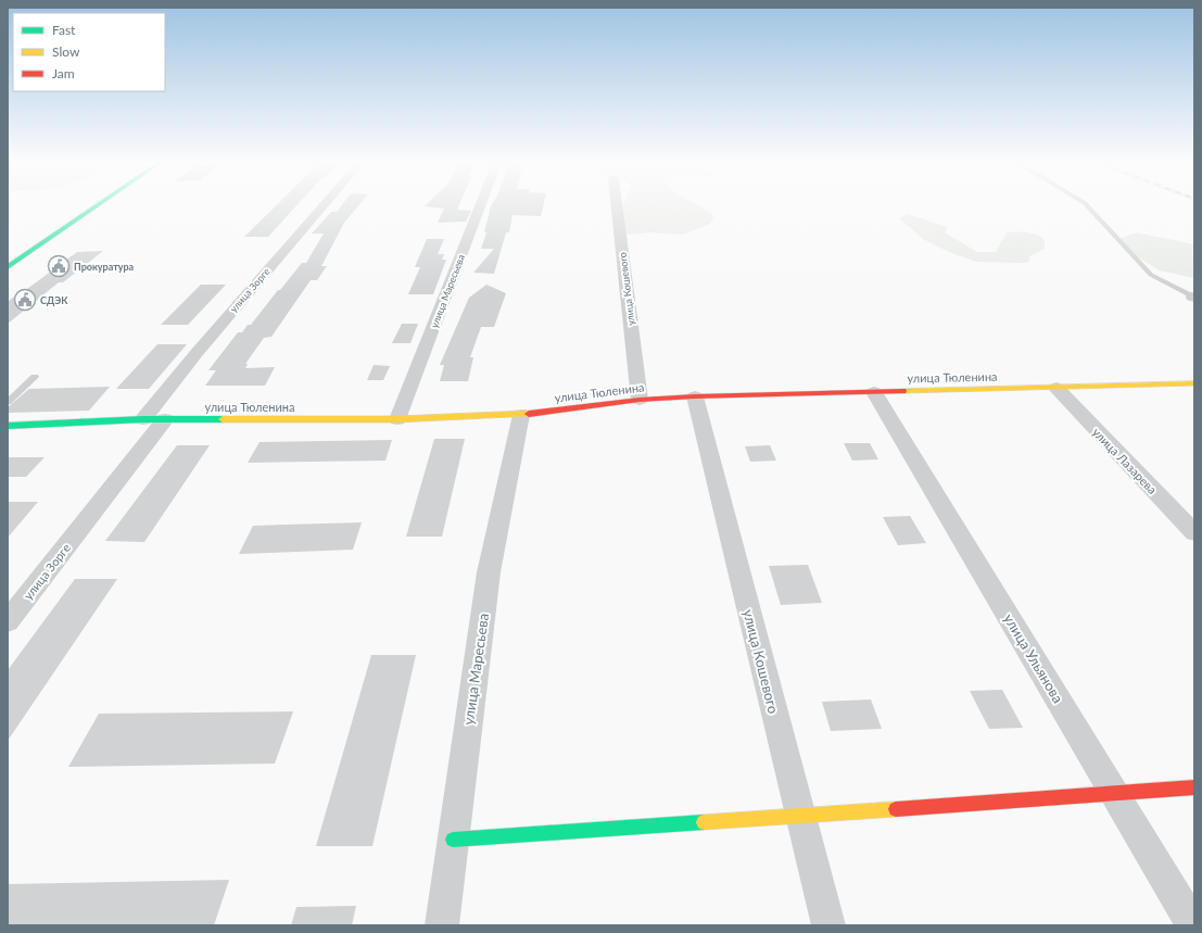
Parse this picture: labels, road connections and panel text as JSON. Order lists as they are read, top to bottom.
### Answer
{
  "streets": {
    "main road": ["улица Тюленина"],
    "street": [
      "улица Кошевого",
      "улица Зорге",
      "улица Маресьева",
      "улица Лазарева",
      "улица Ульянова"
    ]
  },
  "crossings": [
    ["улица Кошевого", "улица Тюленина"],
    ["улица Зорге", "улица Тюленина"],
    ["улица Маресьева", "улица Тюленина"],
    ["улица Тюленина", "улица Лазарева"],
    ["улица Тюленина", "улица Ульянова"]
  ],
  "places": {
    "public building": ["Прокуратура", "СДЭК"]
  },
  "legend": ["Fast", "Slow", "Jam"]
}
